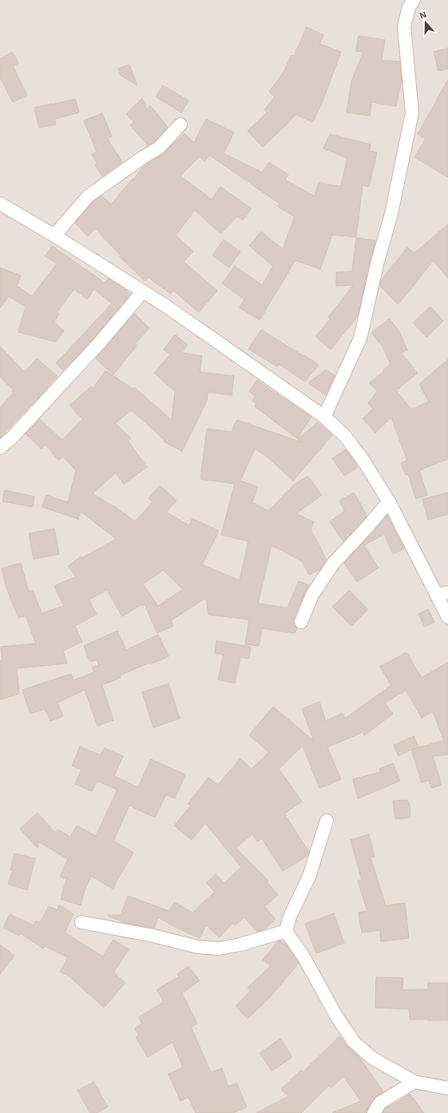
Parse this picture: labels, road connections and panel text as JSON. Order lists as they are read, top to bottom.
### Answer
{
  "north": "top"
}
